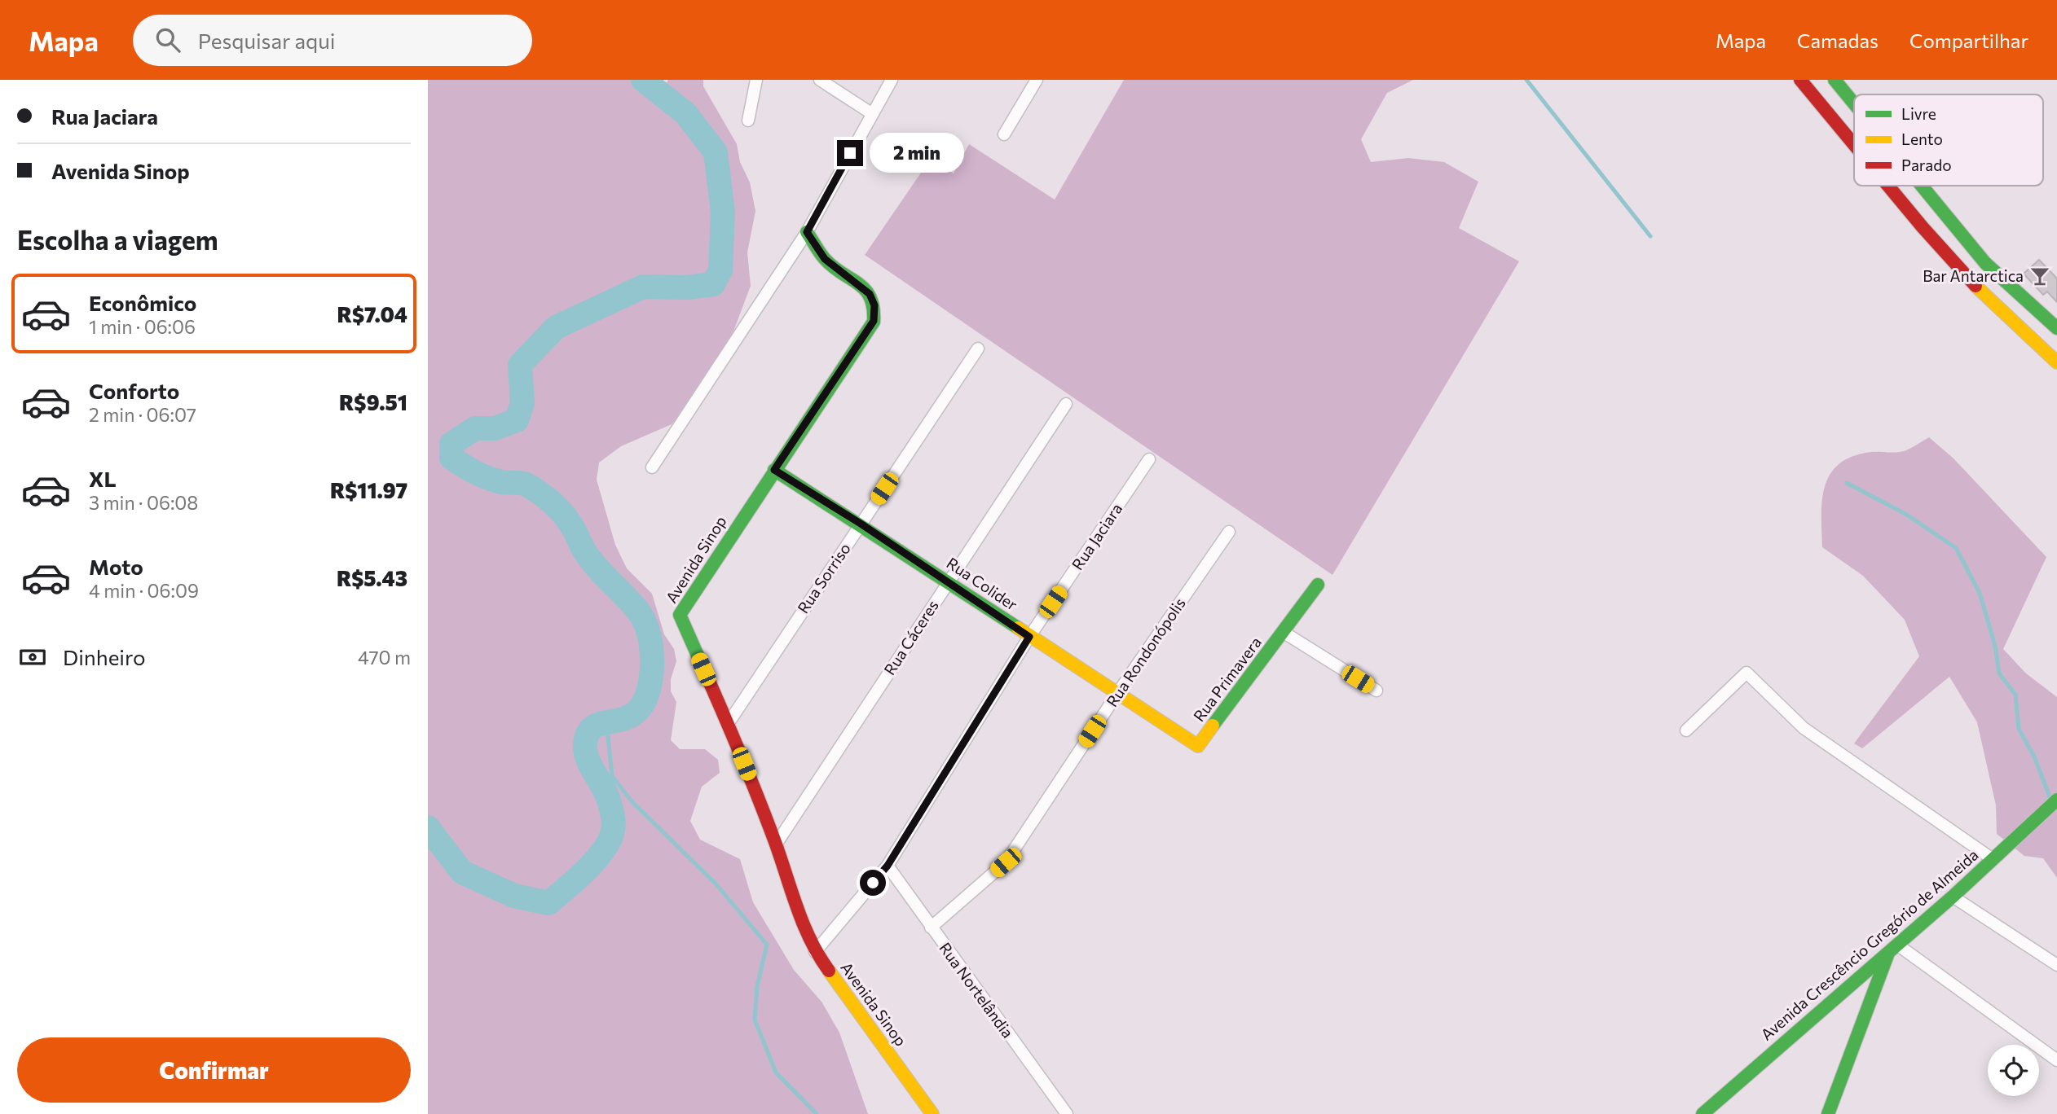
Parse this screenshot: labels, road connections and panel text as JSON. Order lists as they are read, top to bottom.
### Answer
{
  "streets": {
    "street": [
      "Rua Jaciara",
      "Avenida Sinop",
      "Rua Sorriso",
      "Rua Colider",
      "Rua Cáceres",
      "Rua Rondonópolis",
      "Rua Primavera",
      "Avenida Crescêncio Gregório de Almeida",
      "Rua Nortelândia"
    ]
  },
  "crossings": [
    ["Rua Jaciara", "Avenida Sinop"],
    ["Rua Jaciara", "Rua Colider"],
    ["Rua Jaciara", "Rua Nortelândia"],
    ["Avenida Sinop", "Rua Sorriso"],
    ["Avenida Sinop", "Rua Colider"],
    ["Avenida Sinop", "Rua Cáceres"],
    ["Rua Sorriso", "Rua Colider"],
    ["Rua Colider", "Rua Cáceres"],
    ["Rua Colider", "Rua Rondonópolis"],
    ["Rua Colider", "Rua Primavera"],
    ["Rua Rondonópolis", "Rua Nortelândia"]
  ],
  "places": {
    "bar": ["Bar Antarctica"]
  },
  "legend": ["Livre", "Lento", "Parado"],
  "page": {
    "header": "Mapa",
    "search": "Pesquisar aqui",
    "nav": ["Mapa", "Camadas", "Compartilhar"],
    "banner": ["Rua Jaciara", "Avenida Sinop"],
    "bubble": "2 min",
    "heading": "Escolha a viagem",
    "list": [
      {
        "name": "Econômico",
        "note": "1 min · 06:06",
        "value": "R$7.04"
      },
      {
        "name": "Conforto",
        "note": "2 min · 06:07",
        "value": "R$9.51"
      },
      {
        "name": "XL",
        "note": "3 min · 06:08",
        "value": "R$11.97"
      },
      {
        "name": "Moto",
        "note": "4 min · 06:09",
        "value": "R$5.43"
      }
    ],
    "pay": ["Dinheiro", "470 m"],
    "buttons": "Confirmar"
  }
}
